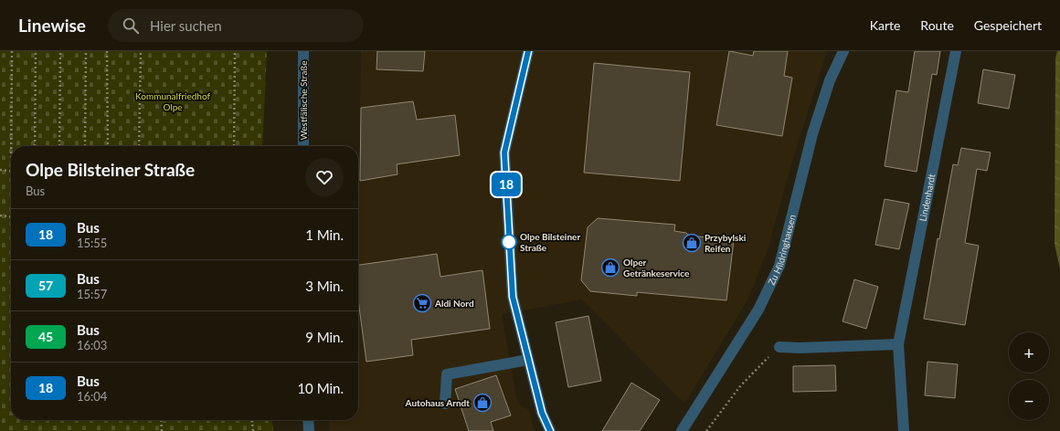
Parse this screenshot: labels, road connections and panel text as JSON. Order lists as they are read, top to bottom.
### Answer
{
  "streets": {
    "street": ["Westfälische Straße", "Lindenhardt", "Zu Hildringhausen"]
  },
  "parks": ["Kommunalfriedhof Olpe"],
  "places": {
    "other": ["Olpe Bilsteiner Straße"],
    "shop": ["Przybylski Reifen", "Olper Getränkeservice", "Autohaus Arndt"],
    "supermarket": ["Aldi Nord"]
  },
  "lines": ["bus line 18"],
  "page": {
    "header": "Linewise",
    "search": "Hier suchen",
    "nav": ["Karte", "Route", "Gespeichert"],
    "on_map": "18",
    "heading": ["Olpe Bilsteiner Straße", "Bus"],
    "list": [
      {
        "mark": "18",
        "name": "Bus",
        "note": "15:55",
        "value": "1 Min."
      },
      {
        "mark": "57",
        "name": "Bus",
        "note": "15:57",
        "value": "3 Min."
      },
      {
        "mark": "45",
        "name": "Bus",
        "note": "16:03",
        "value": "9 Min."
      },
      {
        "mark": "18",
        "name": "Bus",
        "note": "16:04",
        "value": "10 Min."
      }
    ],
    "map_buttons": ["+", "−"]
  }
}
